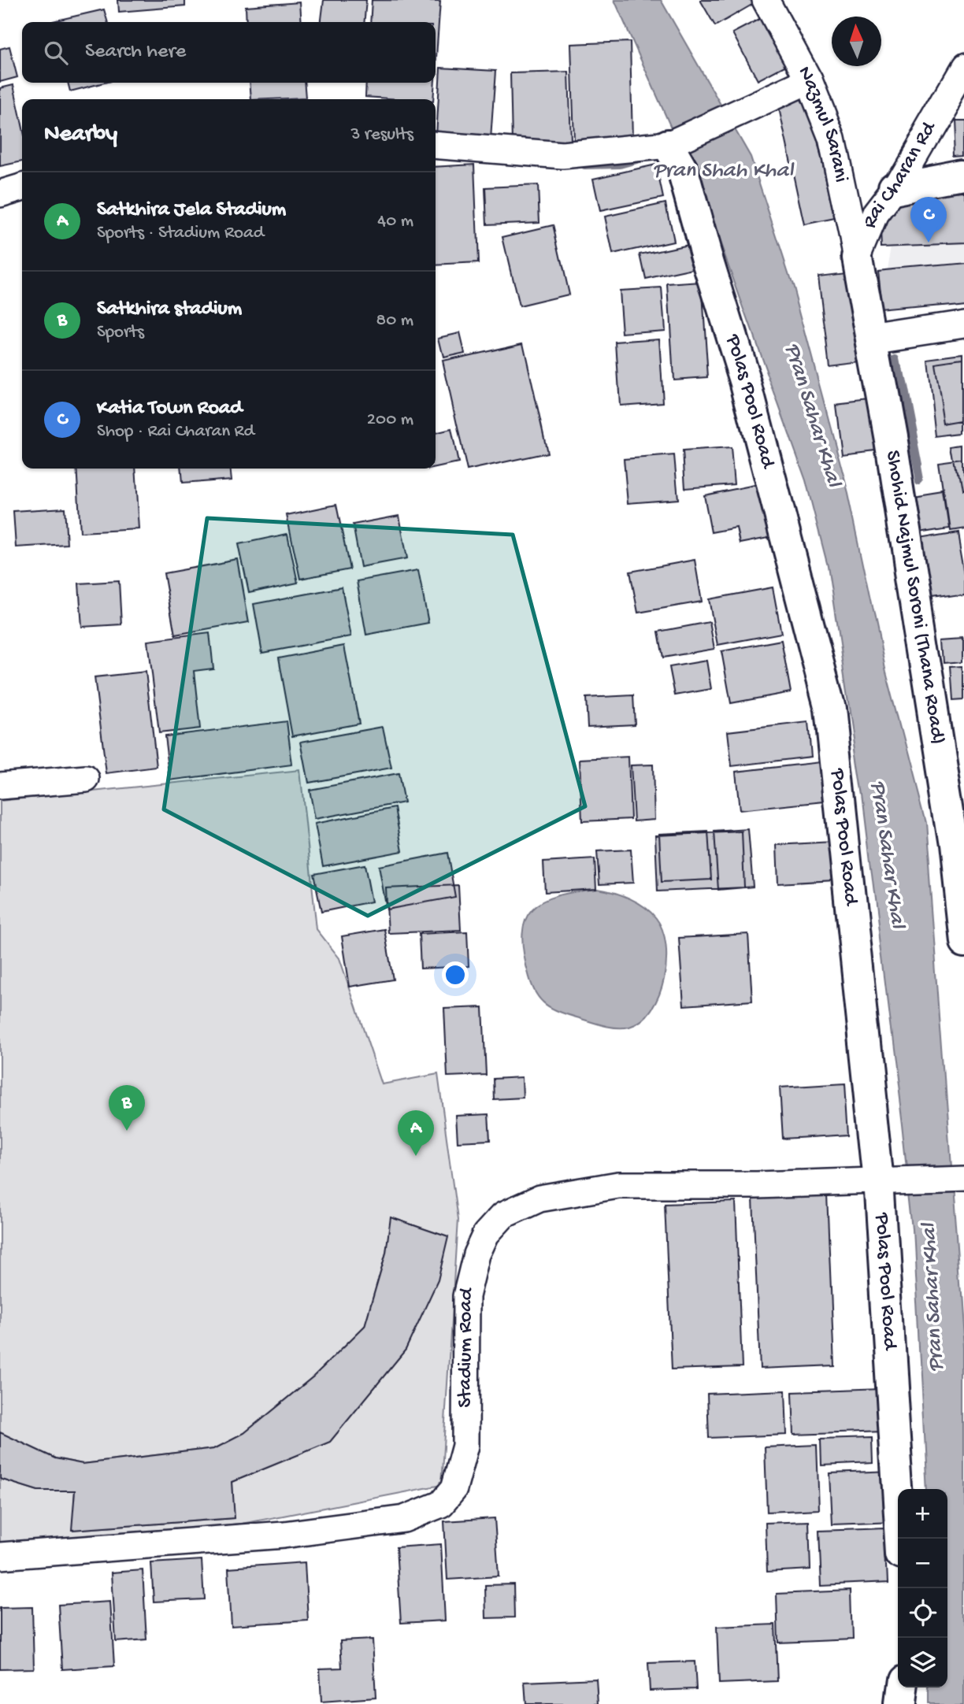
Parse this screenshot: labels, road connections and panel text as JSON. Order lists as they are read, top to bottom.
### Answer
{
  "streets": {
    "street": [
      "Nazmul Sarani",
      "Rai Charan Rd",
      "Polas Pool Road",
      "Shohid Najmul Soroni (Thana Road)",
      "Stadium Road"
    ]
  },
  "crossings": [
    ["Nazmul Sarani", "Rai Charan Rd"],
    ["Nazmul Sarani", "Shohid Najmul Soroni (Thana Road)"],
    ["Rai Charan Rd", "Shohid Najmul Soroni (Thana Road)"],
    ["Polas Pool Road", "Stadium Road"]
  ],
  "water": ["Pran Shah Khal", "Pran Sahar Khal"],
  "north": "top",
  "page": {
    "search": "Search here",
    "heading": ["Nearby", "3 results"],
    "list": [
      {
        "mark": "A",
        "name": "Satkhira Jela Stadium",
        "note": "Sports · Stadium Road",
        "value": "40 m"
      },
      {
        "mark": "B",
        "name": "Satkhira stadium",
        "note": "Sports",
        "value": "80 m"
      },
      {
        "mark": "C",
        "name": "Katia Town Road",
        "note": "Shop · Rai Charan Rd",
        "value": "200 m"
      }
    ],
    "pins": ["C", "B", "A"],
    "map_buttons": ["+", "−"]
  }
}
